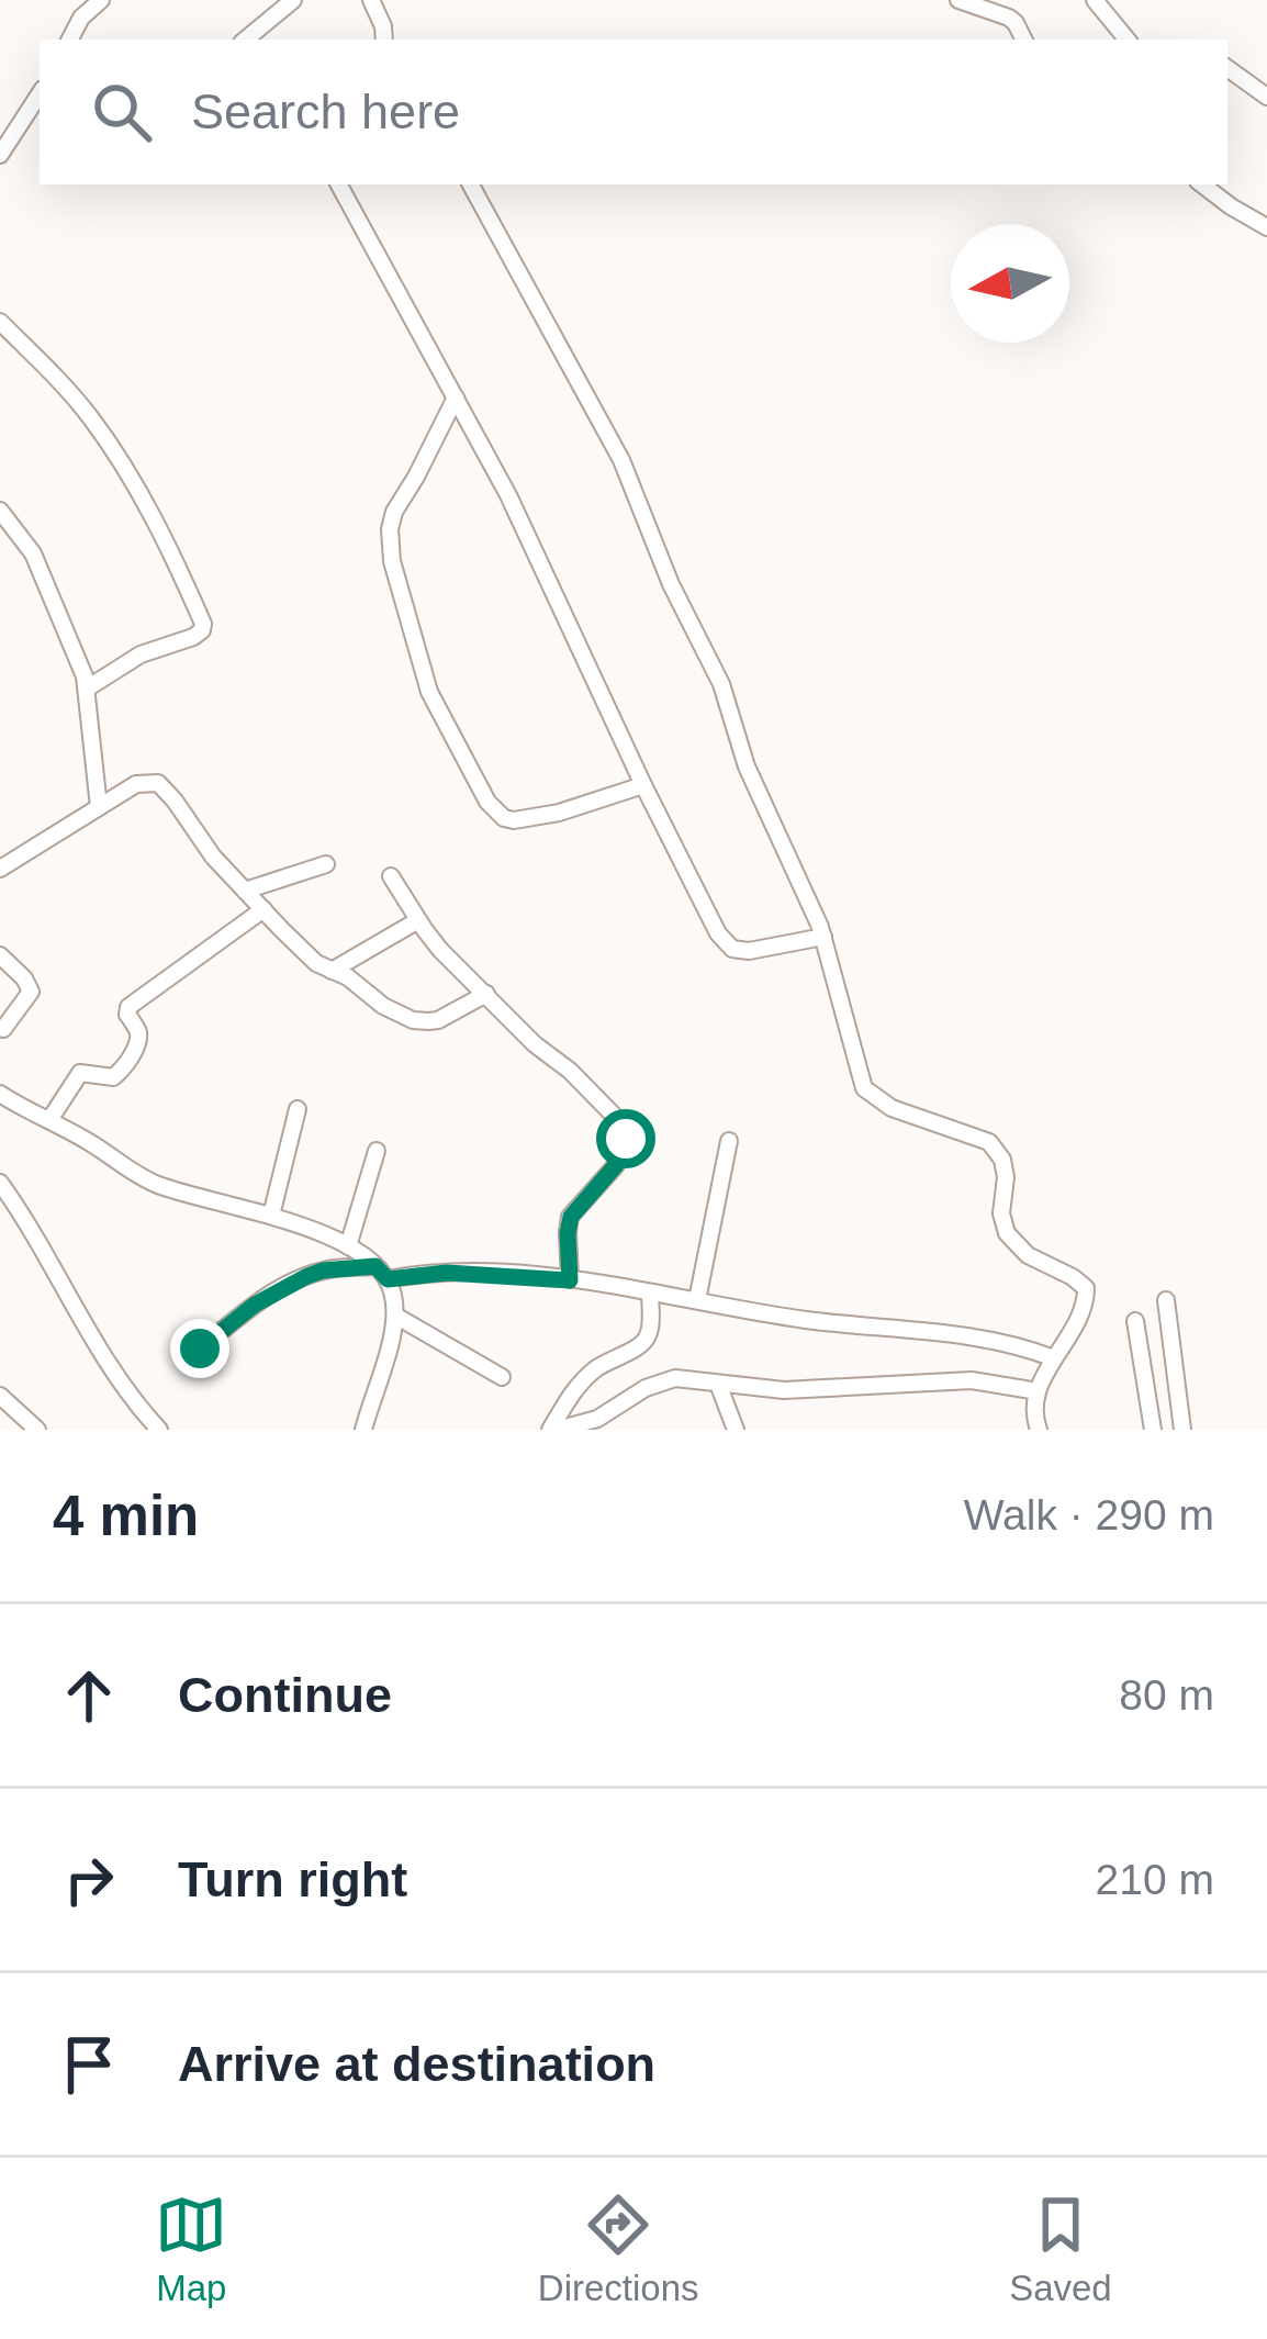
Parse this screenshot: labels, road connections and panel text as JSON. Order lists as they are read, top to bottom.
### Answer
{
  "north": "left",
  "page": {
    "search": "Search here",
    "heading": ["4 min", "Walk · 290 m"],
    "list": [
      ["Continue", "80 m"],
      ["Turn right", "210 m"],
      "Arrive at destination"
    ],
    "nav": ["Map", "Directions", "Saved"]
  }
}
